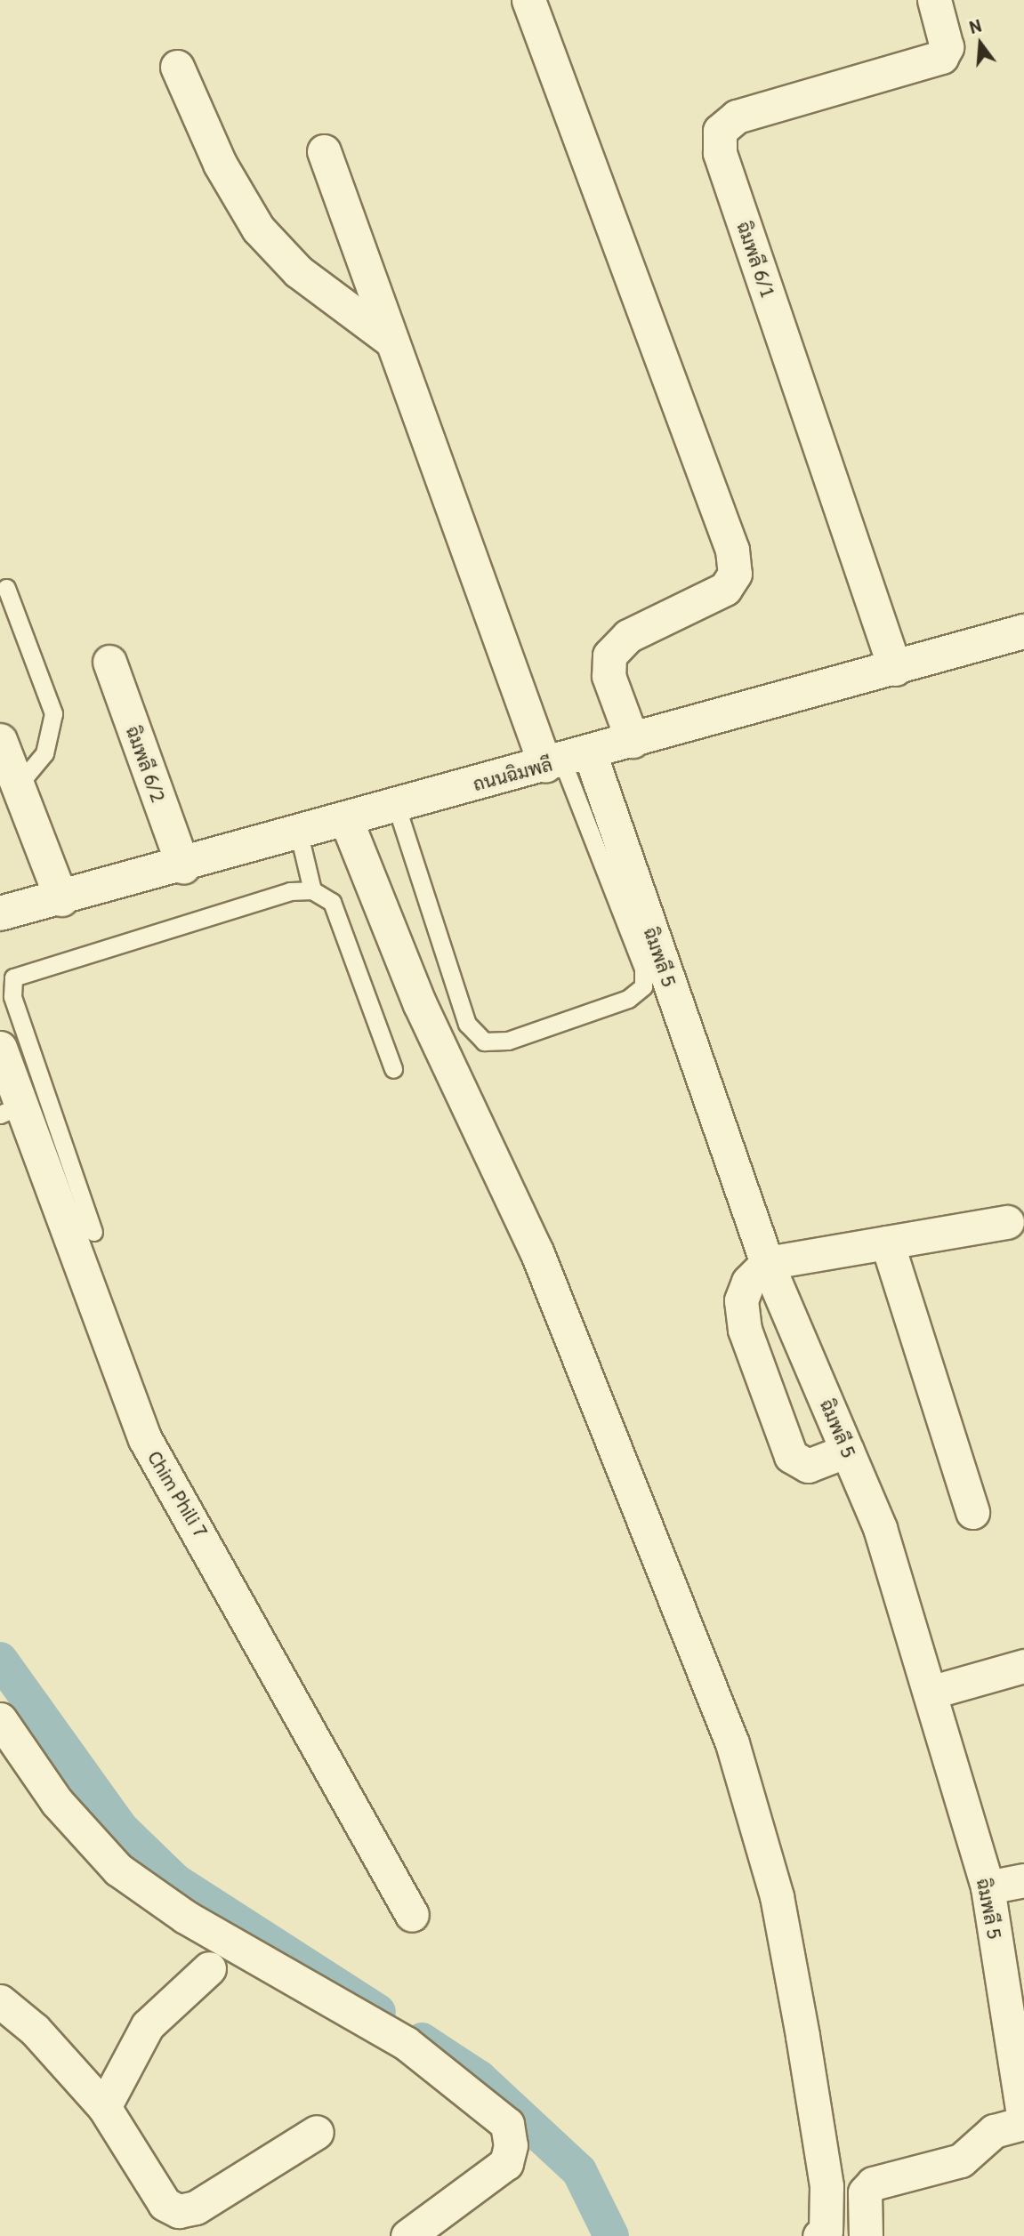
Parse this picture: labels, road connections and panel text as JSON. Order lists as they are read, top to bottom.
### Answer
{
  "streets": {
    "street": [
      "ฉิมพลี 6/1",
      "ฉิมพลี 6/2",
      "ถนนฉิมพลี",
      "ฉิมพลี 5",
      "Chim Phili 7"
    ]
  },
  "crossings": [
    ["ฉิมพลี 6/1", "ถนนฉิมพลี"],
    ["ฉิมพลี 6/2", "ถนนฉิมพลี"],
    ["ถนนฉิมพลี", "ฉิมพลี 5"]
  ],
  "north": "top"
}
